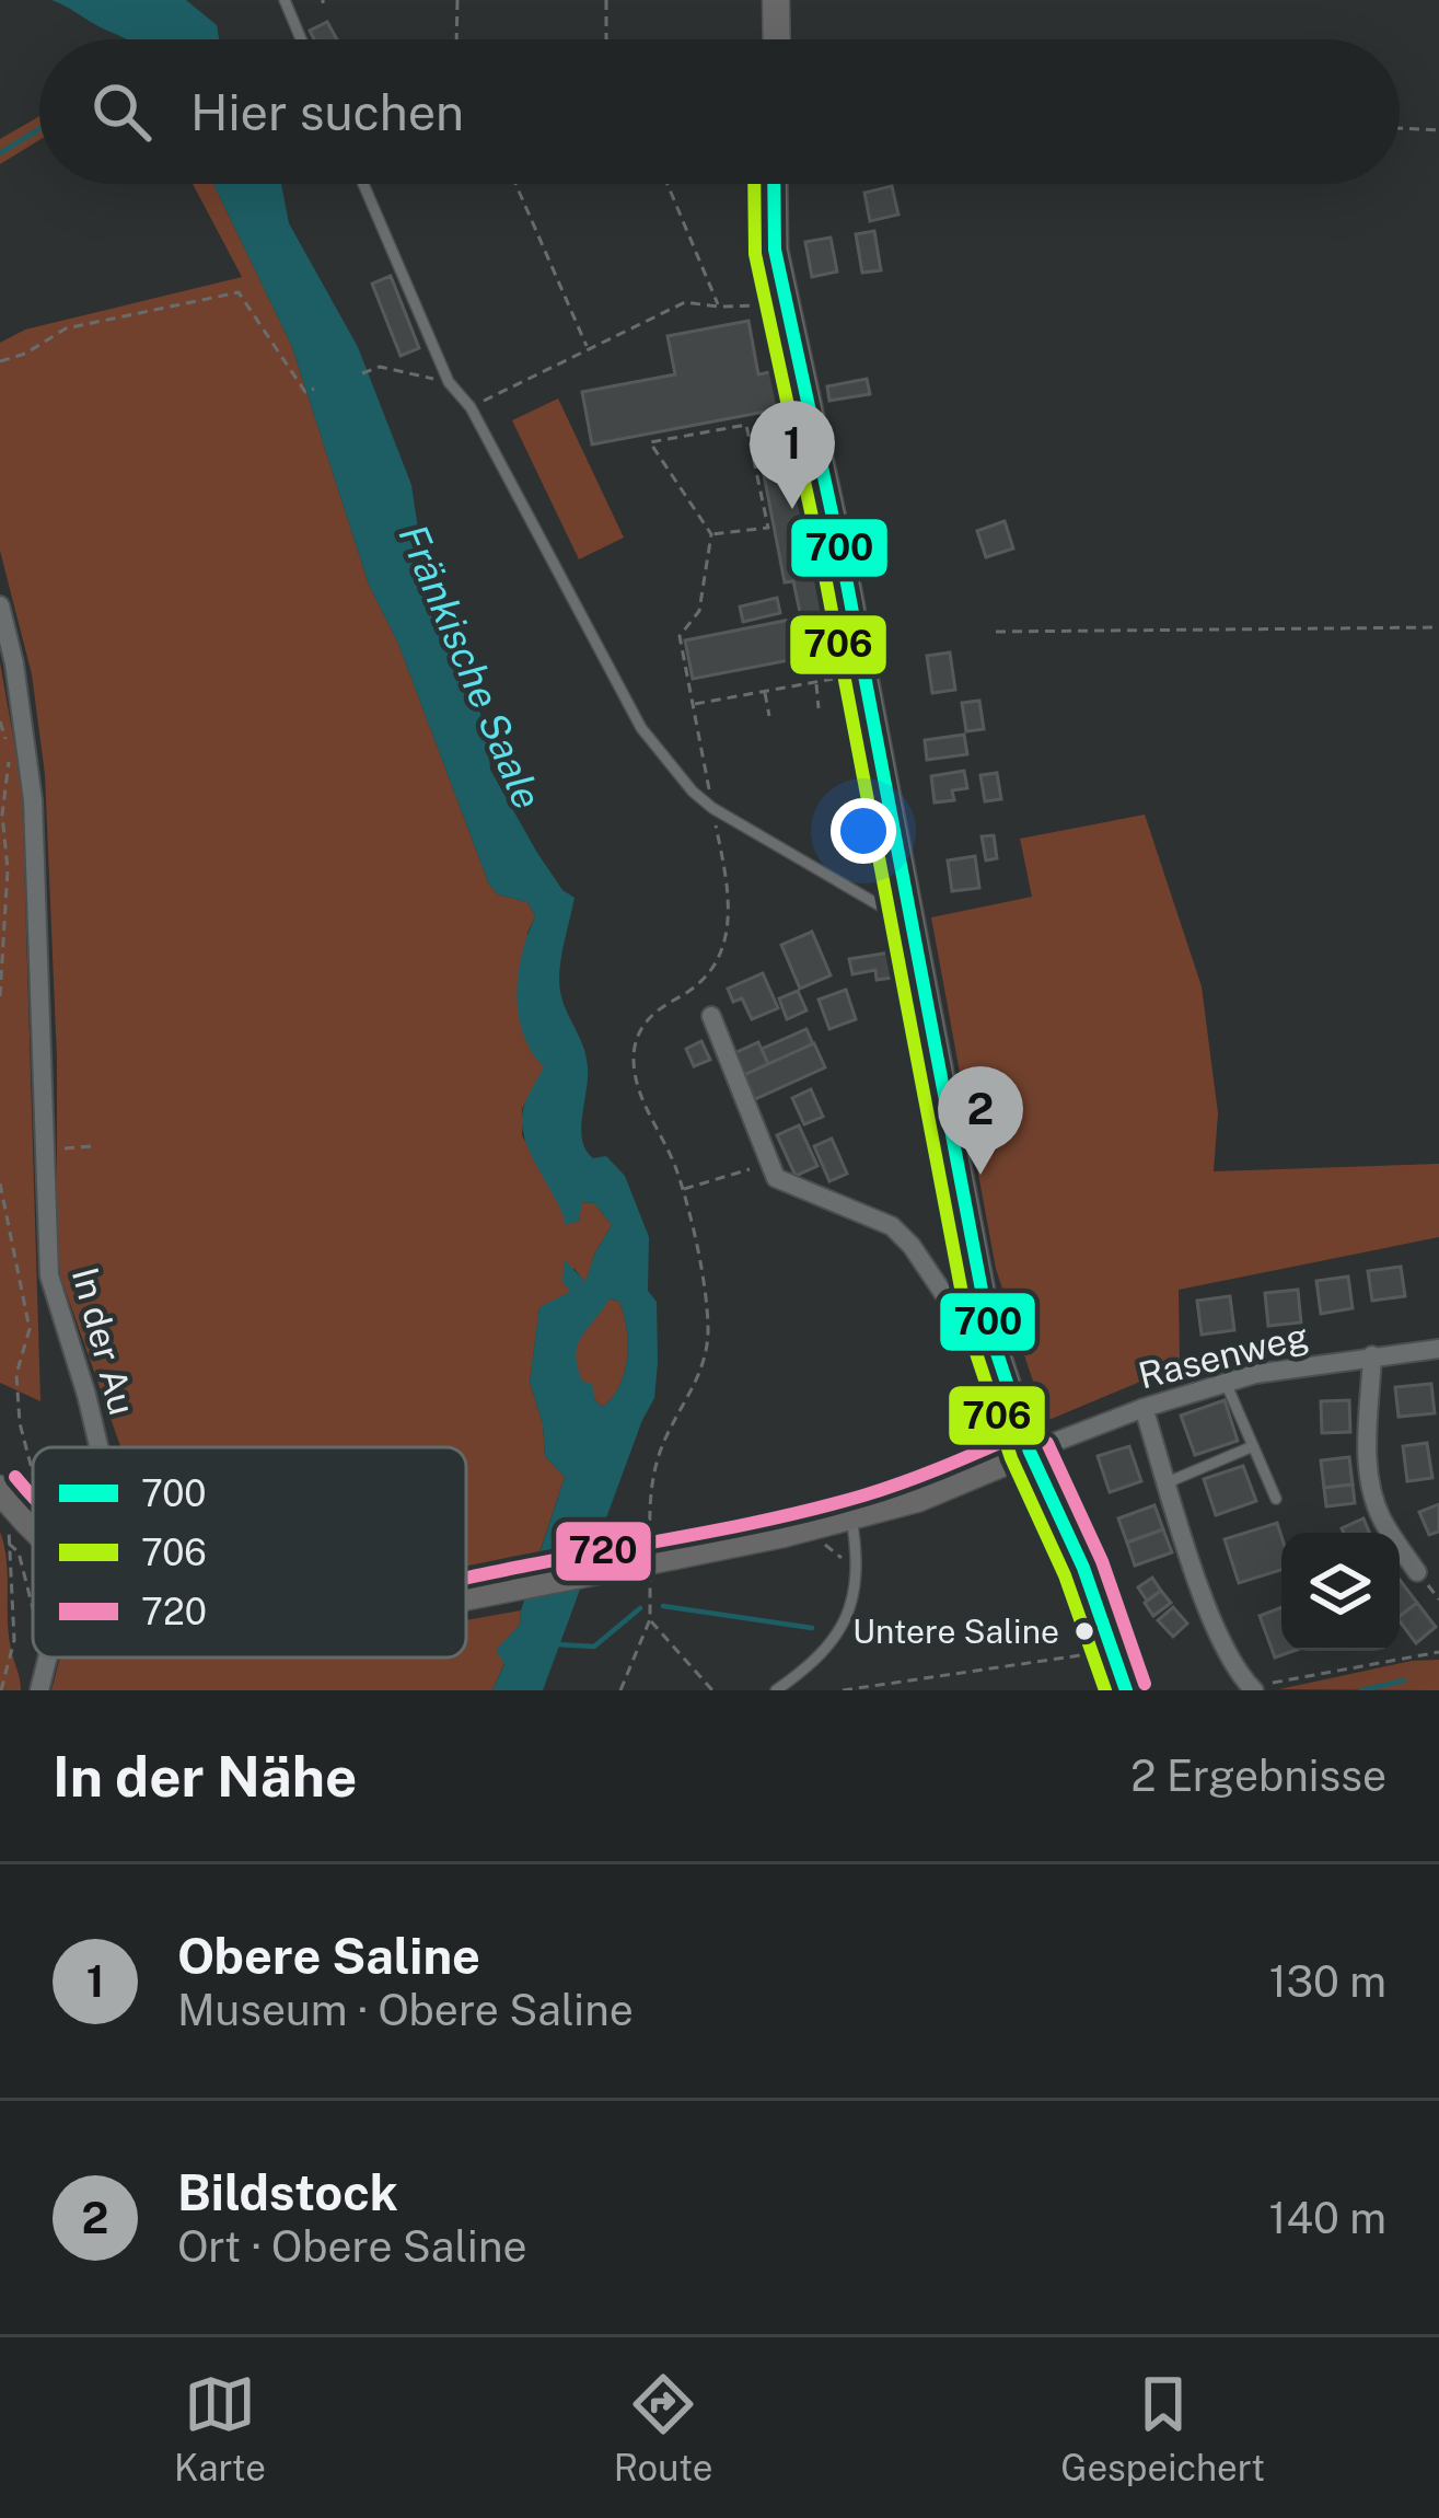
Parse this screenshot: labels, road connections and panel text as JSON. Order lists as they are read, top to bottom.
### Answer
{
  "streets": {
    "street": ["In der Au", "Rasenweg"]
  },
  "water": ["Fränkische Saale"],
  "places": ["Untere Saline"],
  "lines": ["transit line 700", "transit line 706", "transit line 720"],
  "legend": ["700", "706", "720"],
  "page": {
    "search": "Hier suchen",
    "pins": ["1", "2"],
    "heading": ["In der Nähe", "2 Ergebnisse"],
    "list": [
      {
        "mark": "1",
        "name": "Obere Saline",
        "note": "Museum · Obere Saline",
        "value": "130 m"
      },
      {
        "mark": "2",
        "name": "Bildstock",
        "note": "Ort · Obere Saline",
        "value": "140 m"
      }
    ],
    "nav": ["Karte", "Route", "Gespeichert"]
  }
}
